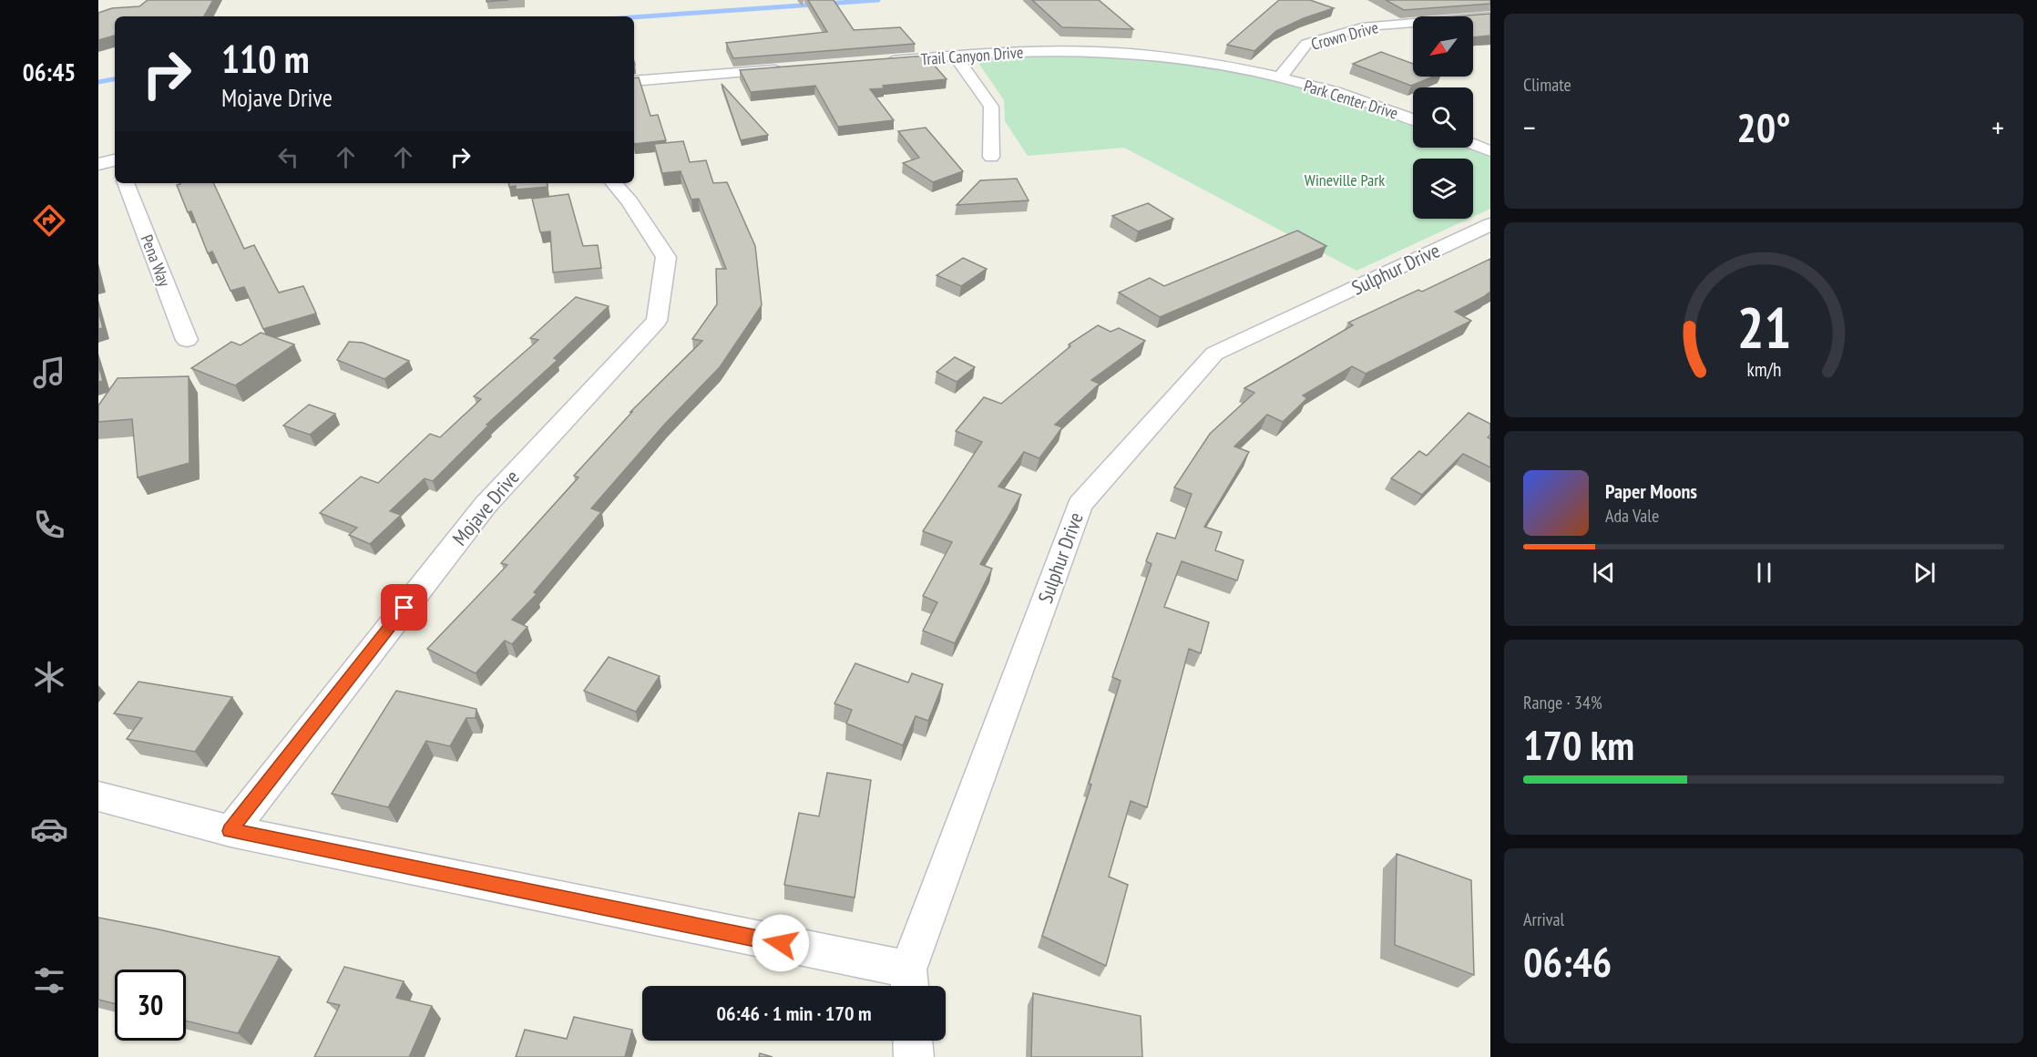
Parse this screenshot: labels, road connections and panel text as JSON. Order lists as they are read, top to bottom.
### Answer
{
  "streets": {
    "street": [
      "Crown Drive",
      "Trail Canyon Drive",
      "Park Center Drive",
      "Pena Way",
      "Sulphur Drive",
      "Mojave Drive"
    ]
  },
  "crossings": [
    ["Crown Drive", "Trail Canyon Drive"],
    ["Crown Drive", "Park Center Drive"],
    ["Trail Canyon Drive", "Park Center Drive"]
  ],
  "parks": ["Wineville Park"],
  "north": "bottom left",
  "page": {
    "tabs": "06:45",
    "tile": [
      "Climate",
      ["Range · 34%", "170 km"],
      ["Arrival", "06:46"]
    ],
    "turn": ["110 m", "Mojave Drive"],
    "heat": ["−", "20°", "+"],
    "song": ["Paper Moons", "Ada Vale"],
    "limit": "30",
    "trip": "06:46 · 1 min · 170 m",
    "gauge": ["21", "km/h"]
  }
}
